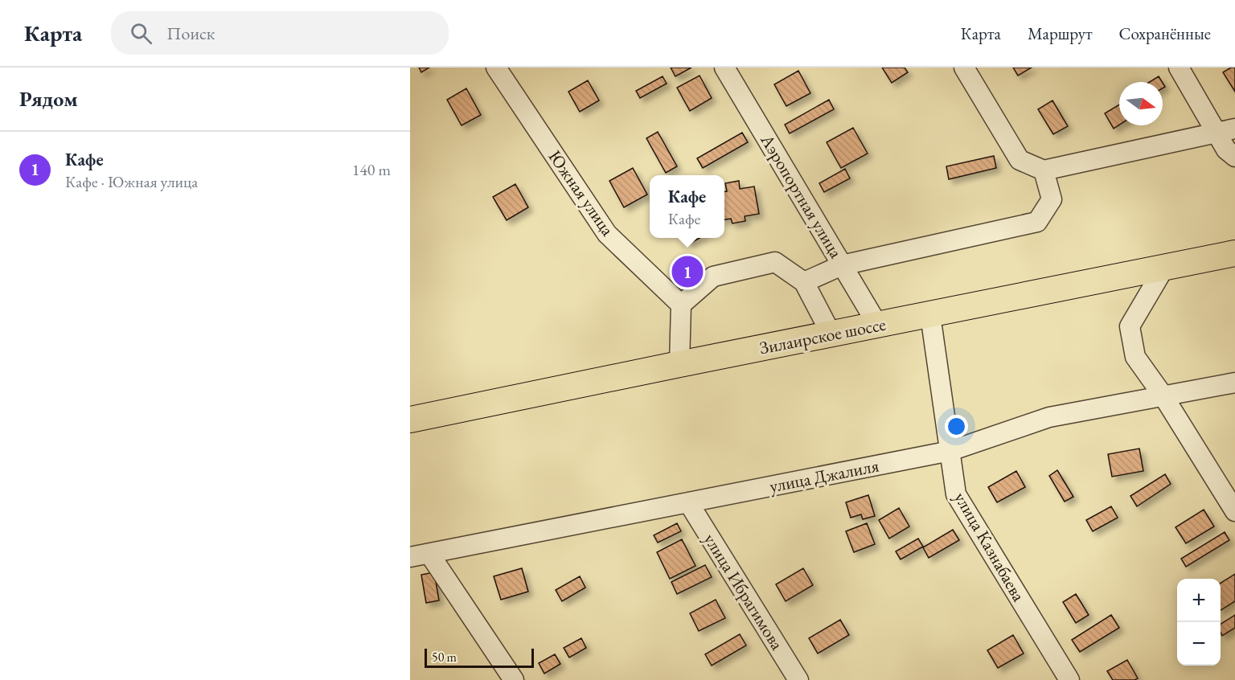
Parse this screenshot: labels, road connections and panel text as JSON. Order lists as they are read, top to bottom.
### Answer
{
  "streets": {
    "main road": ["Зилаирское шоссе"],
    "street": [
      "Южная улица",
      "Аэропортная улица",
      "улица Джалиля",
      "улица Казнабаева",
      "улица Ибрагимова"
    ]
  },
  "crossings": [
    ["Аэропортная улица", "Зилаирское шоссе"],
    ["Зилаирское шоссе", "улица Казнабаева"],
    ["улица Джалиля", "улица Казнабаева"],
    ["улица Джалиля", "улица Ибрагимова"]
  ],
  "scale_bar": "50 m",
  "north": "right",
  "page": {
    "header": "Карта",
    "search": "Поиск",
    "nav": ["Карта", "Маршрут", "Сохранённые"],
    "heading": "Рядом",
    "list": [
      {
        "mark": "1",
        "name": "Кафе",
        "note": "Кафе · Южная улица",
        "value": "140 m"
      }
    ],
    "popup": ["Кафе", "Кафе"],
    "pins": "1",
    "map_buttons": ["+", "−"],
    "scale": "50 m"
  }
}
